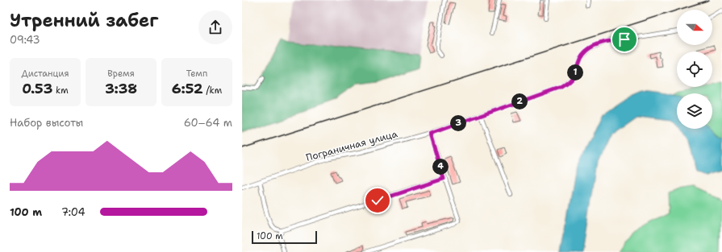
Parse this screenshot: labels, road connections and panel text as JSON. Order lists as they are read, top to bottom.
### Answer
{
  "streets": {
    "street": ["Пограничная улица"]
  },
  "scale_bar": "100 m",
  "north": "right",
  "page": {
    "heading": ["Утренний забег", "09:43"],
    "stats": [
      ["Дистанция", "0.53 km"],
      ["Время", "3:38"],
      ["Темп", "6:52 /km"]
    ],
    "pins": [
      "1",
      "2",
      "3",
      "4"
    ],
    "chart": ["Набор высоты", "60–64 m"],
    "list": [
      {
        "name": "100 m",
        "note": "7:04"
      }
    ],
    "scale": "100 m"
  }
}
